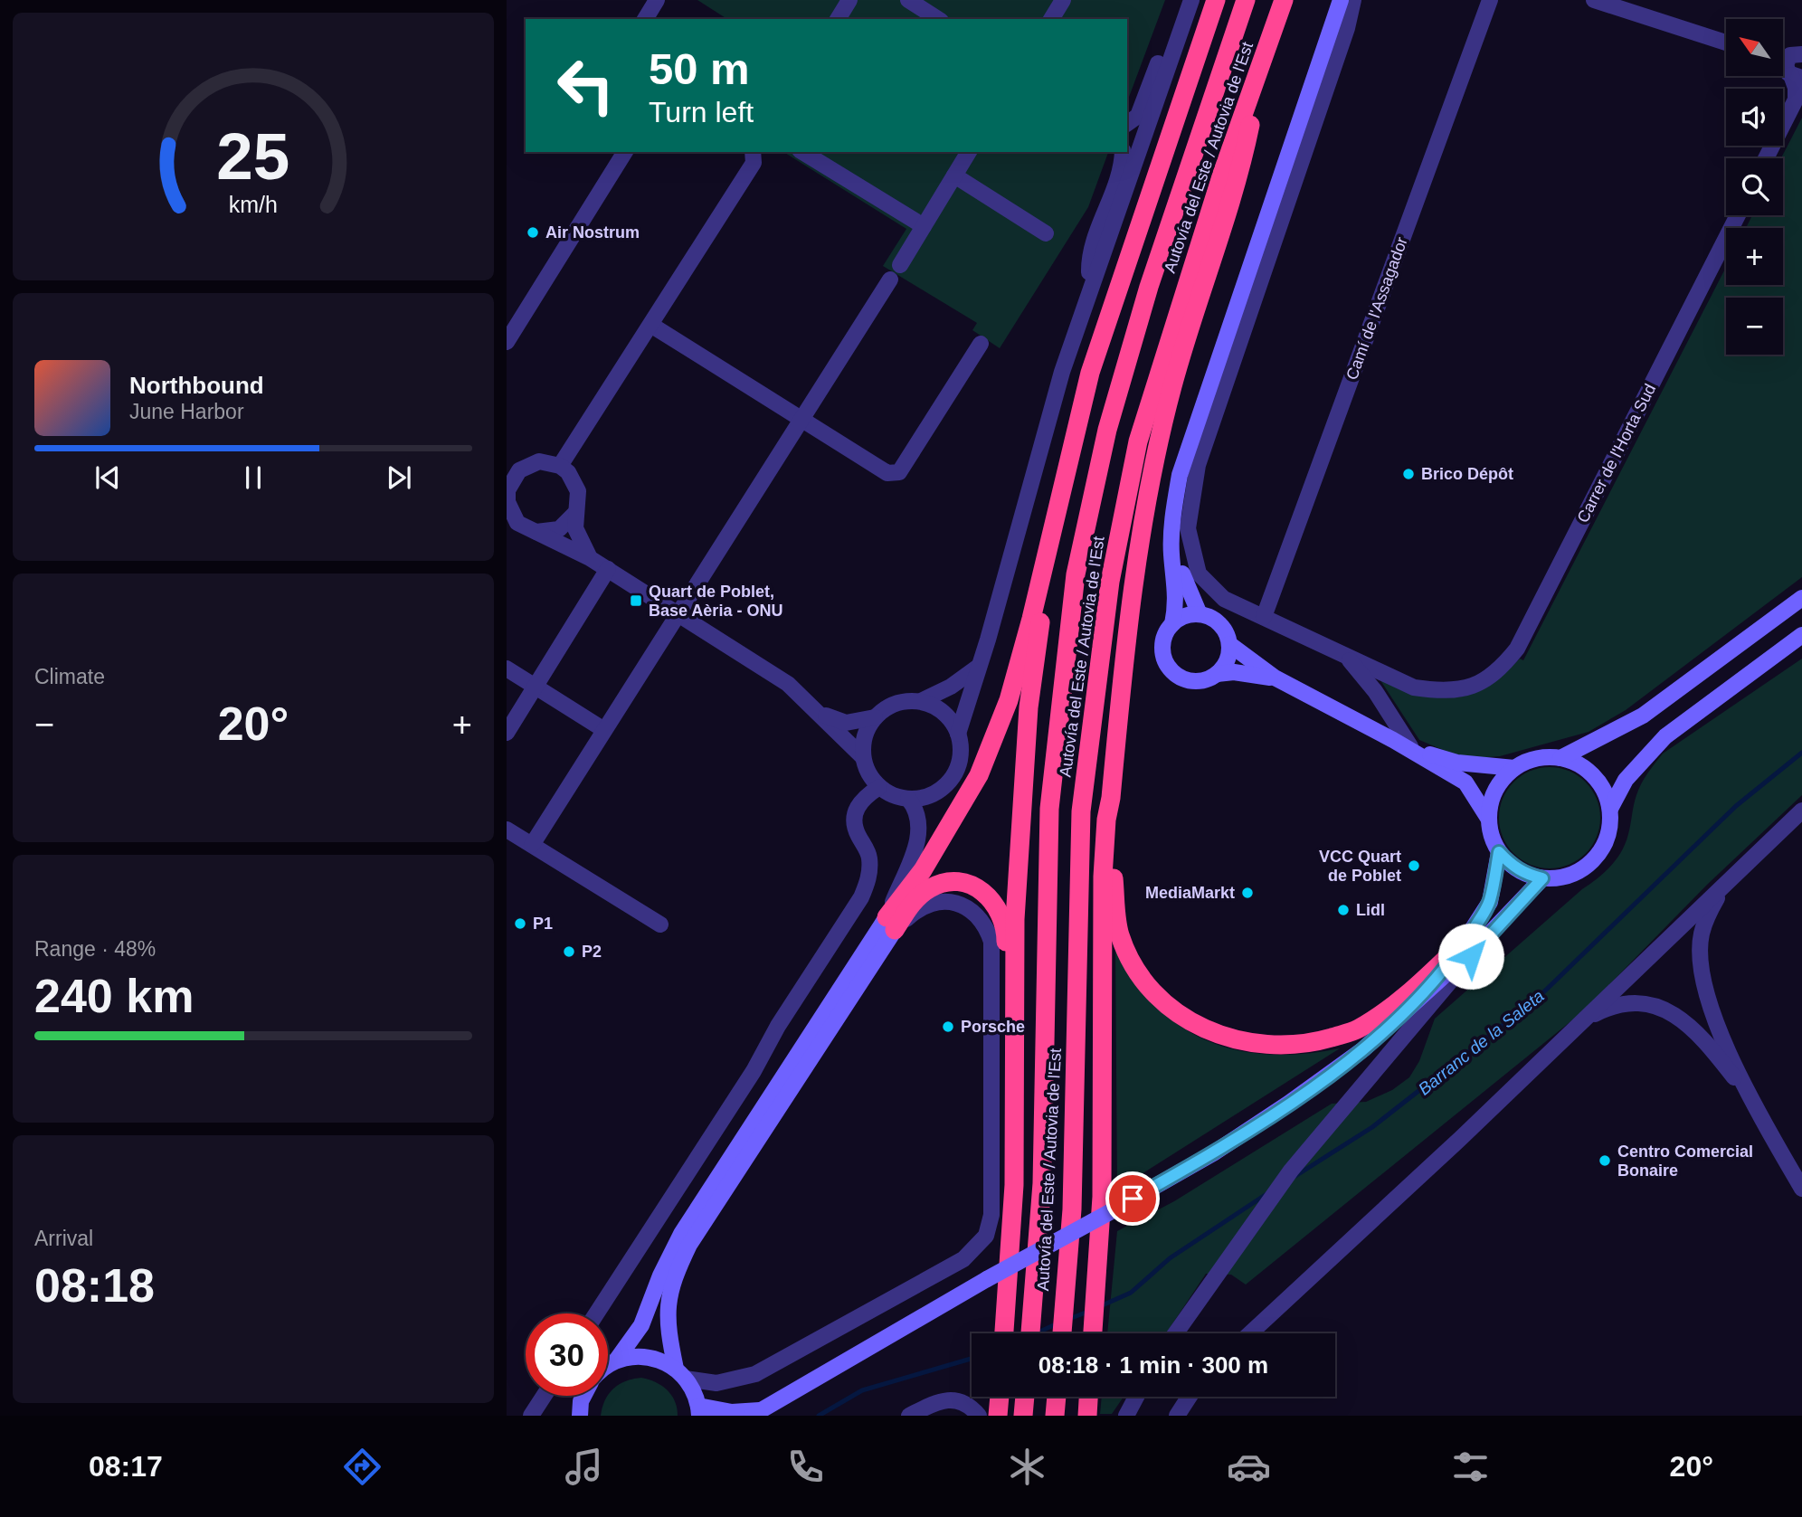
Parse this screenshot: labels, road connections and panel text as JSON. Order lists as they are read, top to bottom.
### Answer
{
  "streets": {
    "highway": ["Autovía del Este / Autovia de l'Est"],
    "street": ["Camí de l'Assagador", "Carrer de l'Horta Sud"]
  },
  "water": ["Barranc de la Saleta"],
  "places": {
    "other": [
      "Air Nostrum",
      "Brico Dépôt",
      "VCC Quart de Poblet",
      "MediaMarkt",
      "Lidl",
      "P1",
      "P2",
      "Porsche",
      "Centro Comercial Bonaire"
    ],
    "transit": ["Quart de Poblet, Base Aèria - ONU"]
  },
  "north": "top left",
  "page": {
    "map_buttons": ["+", "−"],
    "turn": ["50 m", "Turn left"],
    "song": ["Northbound", "June Harbor"],
    "tile": [
      "Climate",
      ["Range · 48%", "240 km"],
      ["Arrival", "08:18"]
    ],
    "heat": ["−", "20°", "+"],
    "limit": "30",
    "trip": "08:18 · 1 min · 300 m",
    "tabs": ["08:17", "20°"],
    "gauge": ["25", "km/h"]
  }
}
